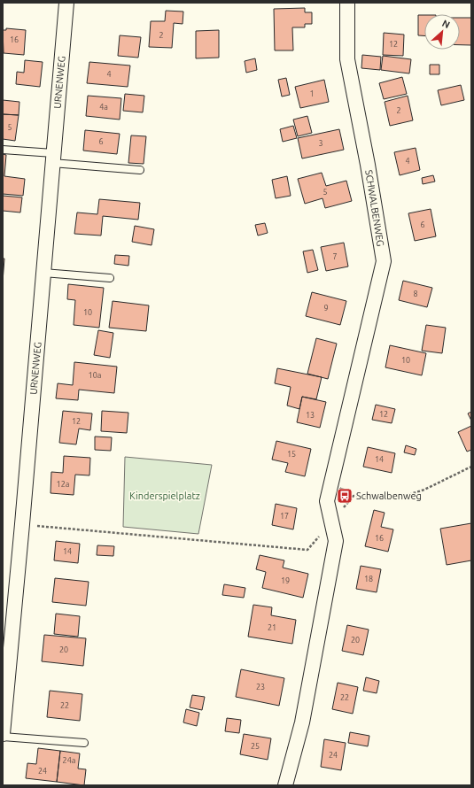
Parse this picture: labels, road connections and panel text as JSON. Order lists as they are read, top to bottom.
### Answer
{
  "streets": {
    "street": ["URNENWEG", "SCHWALBENWEG"]
  },
  "parks": ["Kinderspielplatz"],
  "places": {
    "bus stop": ["Schwalbenweg"]
  },
  "house_numbers": [
    "2",
    "16",
    "12",
    "4",
    "1",
    "4a",
    "2",
    "5",
    "6",
    "3",
    "4",
    "5",
    "6",
    "7",
    "8",
    "9",
    "10",
    "10",
    "10a",
    "12",
    "13",
    "12",
    "15",
    "14",
    "12a",
    "17",
    "16",
    "14",
    "18",
    "19",
    "21",
    "20",
    "20",
    "23",
    "22",
    "22",
    "25",
    "24",
    "24a",
    "24"
  ],
  "north": "top right"
}
